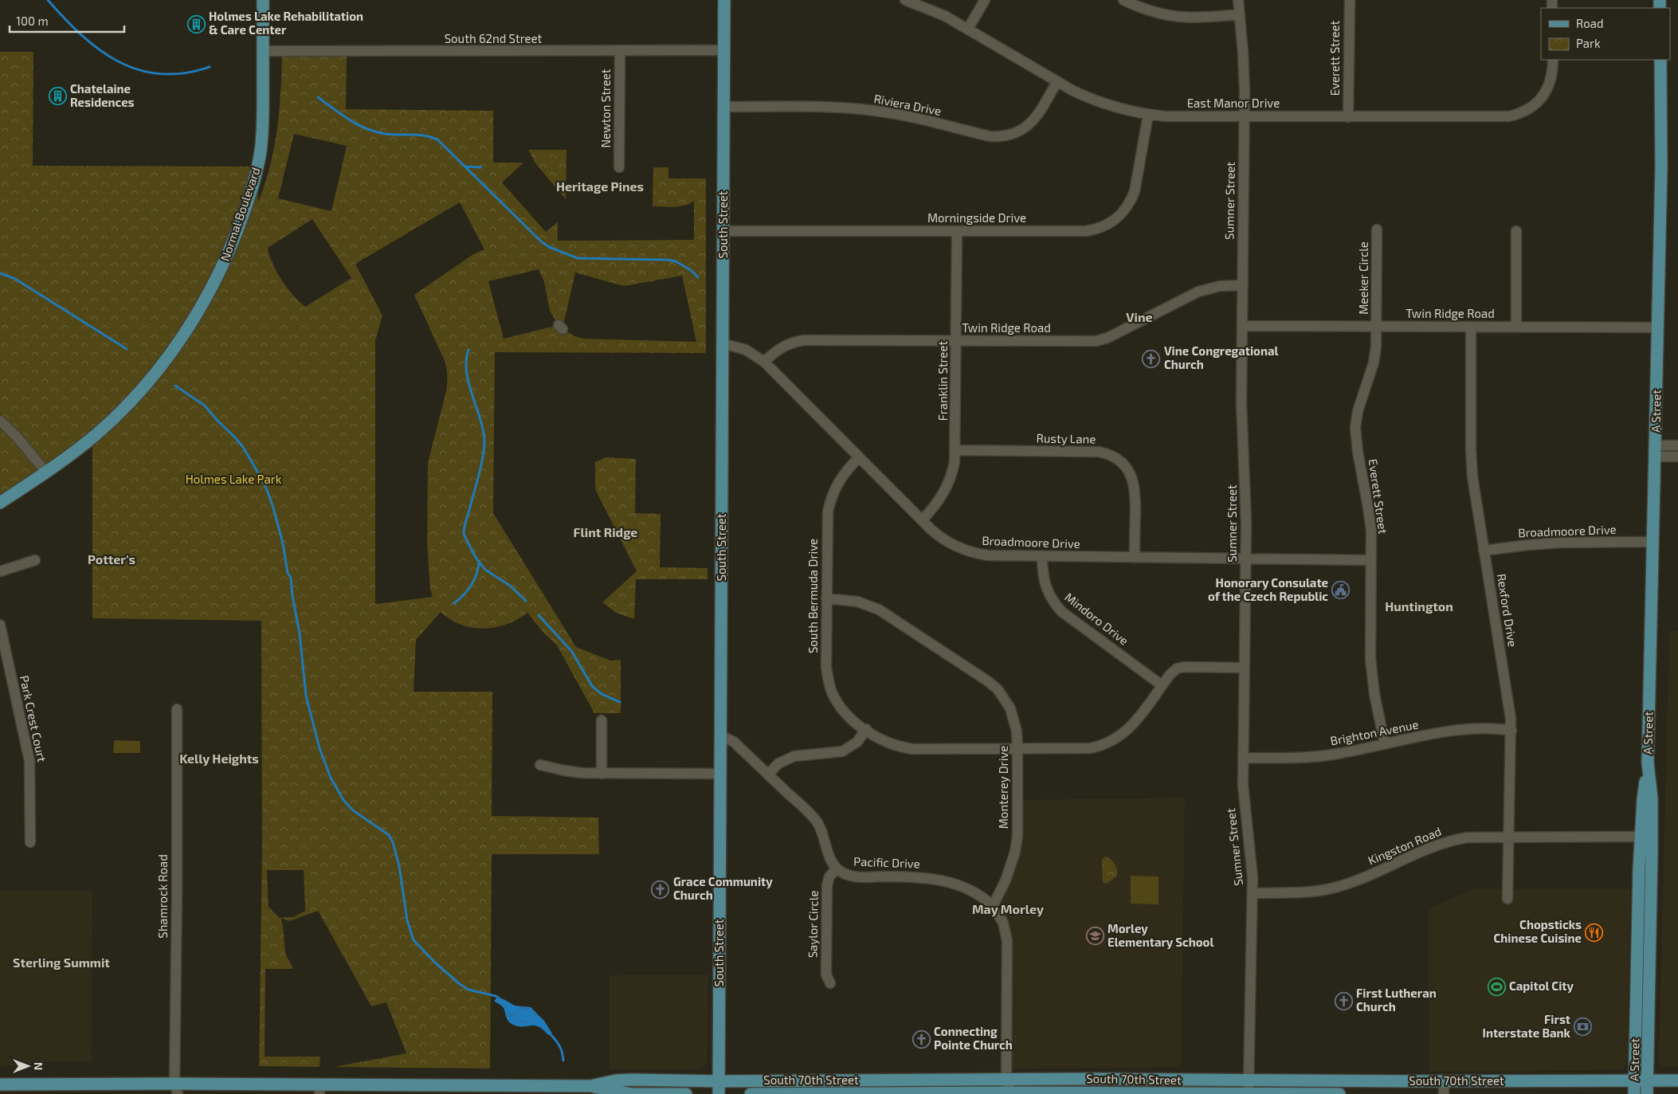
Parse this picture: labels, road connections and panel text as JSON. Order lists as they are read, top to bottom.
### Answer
{
  "streets": {
    "main road": [
      "Normal Boulevard",
      "South Street",
      "A Street",
      "South 70th Street"
    ],
    "street": [
      "South 62nd Street",
      "Everett Street",
      "East Manor Drive",
      "Riviera Drive",
      "Newton Street",
      "Sumner Street",
      "Morningside Drive",
      "Meeker Circle",
      "Twin Ridge Road",
      "Franklin Street",
      "Rusty Lane",
      "Broadmoore Drive",
      "South Bermuda Drive",
      "Rexford Drive",
      "Mindoro Drive",
      "Park Crest Court",
      "Brighton Avenue",
      "Monterey Drive",
      "Kingston Road",
      "Pacific Drive",
      "Shamrock Road",
      "Saylor Circle"
    ]
  },
  "crossings": [
    ["South 62nd Street", "Newton Street"],
    ["South 62nd Street", "Normal Boulevard"],
    ["South 62nd Street", "South Street"],
    ["Everett Street", "East Manor Drive"],
    ["Everett Street", "Meeker Circle"],
    ["Everett Street", "Twin Ridge Road"],
    ["Everett Street", "Broadmoore Drive"],
    ["Everett Street", "Brighton Avenue"],
    ["East Manor Drive", "Riviera Drive"],
    ["East Manor Drive", "Sumner Street"],
    ["East Manor Drive", "Morningside Drive"],
    ["Riviera Drive", "South Street"],
    ["Sumner Street", "Twin Ridge Road"],
    ["Sumner Street", "Broadmoore Drive"],
    ["Sumner Street", "South Bermuda Drive"],
    ["Sumner Street", "Brighton Avenue"],
    ["Sumner Street", "Kingston Road"],
    ["Sumner Street", "South 70th Street"],
    ["Morningside Drive", "South Street"],
    ["Morningside Drive", "Franklin Street"],
    ["South Street", "Broadmoore Drive"],
    ["South Street", "Pacific Drive"],
    ["South Street", "South 70th Street"],
    ["Meeker Circle", "Twin Ridge Road"],
    ["Twin Ridge Road", "Franklin Street"],
    ["Twin Ridge Road", "A Street"],
    ["Twin Ridge Road", "Broadmoore Drive"],
    ["Twin Ridge Road", "Rexford Drive"],
    ["Franklin Street", "Rusty Lane"],
    ["Franklin Street", "Broadmoore Drive"],
    ["A Street", "Broadmoore Drive"],
    ["A Street", "Kingston Road"],
    ["A Street", "South 70th Street"],
    ["Rusty Lane", "Broadmoore Drive"],
    ["Broadmoore Drive", "South Bermuda Drive"],
    ["Broadmoore Drive", "Rexford Drive"],
    ["Broadmoore Drive", "Mindoro Drive"],
    ["South Bermuda Drive", "Mindoro Drive"],
    ["South Bermuda Drive", "Monterey Drive"],
    ["Rexford Drive", "Brighton Avenue"],
    ["Rexford Drive", "Kingston Road"],
    ["Monterey Drive", "Pacific Drive"],
    ["Pacific Drive", "Saylor Circle"],
    ["Shamrock Road", "South 70th Street"]
  ],
  "districts": [
    "Heritage Pines",
    "Vine",
    "Flint Ridge",
    "Potter's",
    "Huntington",
    "Kelly Heights",
    "May Morley",
    "Sterling Summit"
  ],
  "parks": ["Holmes Lake Park"],
  "places": {
    "building": ["Holmes Lake Rehabilitation & Care Center", "Chatelaine Residences"],
    "church": [
      "Vine Congregational Church",
      "Grace Community Church",
      "First Lutheran Church",
      "Connecting Pointe Church"
    ],
    "public building": ["Honorary Consulate of the Czech Republic"],
    "restaurant": ["Chopsticks Chinese Cuisine"],
    "school or university": ["Morley Elementary School"],
    "sports": ["Capitol City"],
    "bank": ["First Interstate Bank"]
  },
  "legend": ["Road", "Park"],
  "scale_bar": "100 m",
  "north": "right"
}
